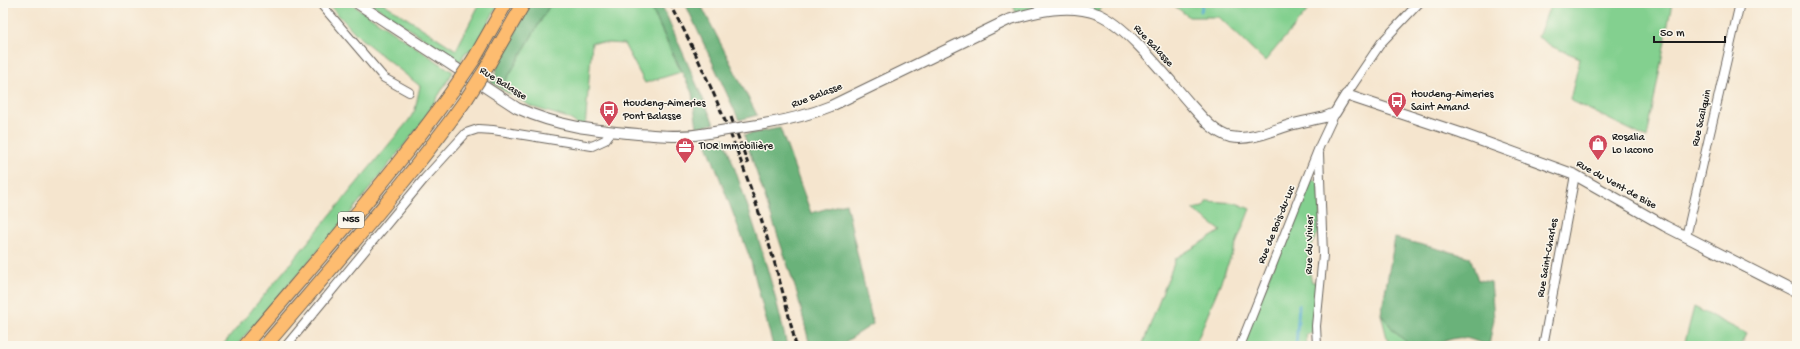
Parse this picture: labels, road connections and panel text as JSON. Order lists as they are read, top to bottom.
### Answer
{
  "streets": {
    "highway": ["N55"],
    "street": [
      "Rue Balasse",
      "Rue Scailquin",
      "Rue du Vent de Bise",
      "Rue de Bois-du-Luc",
      "Rue du Vivier",
      "Rue Saint-Charles"
    ]
  },
  "crossings": [
    ["Rue Balasse", "Rue de Bois-du-Luc"],
    ["Rue Scailquin", "Rue du Vent de Bise"],
    ["Rue du Vent de Bise", "Rue Saint-Charles"],
    ["Rue de Bois-du-Luc", "Rue du Vivier"]
  ],
  "places": {
    "bus stop": ["Houdeng-Aimeries Saint Amand", "Houdeng-Aimeries Pont Balasse"],
    "shop": ["Rosalia Lo Iacono"],
    "office": ["TIOR Immobilière"]
  },
  "scale_bar": "50 m"
}
